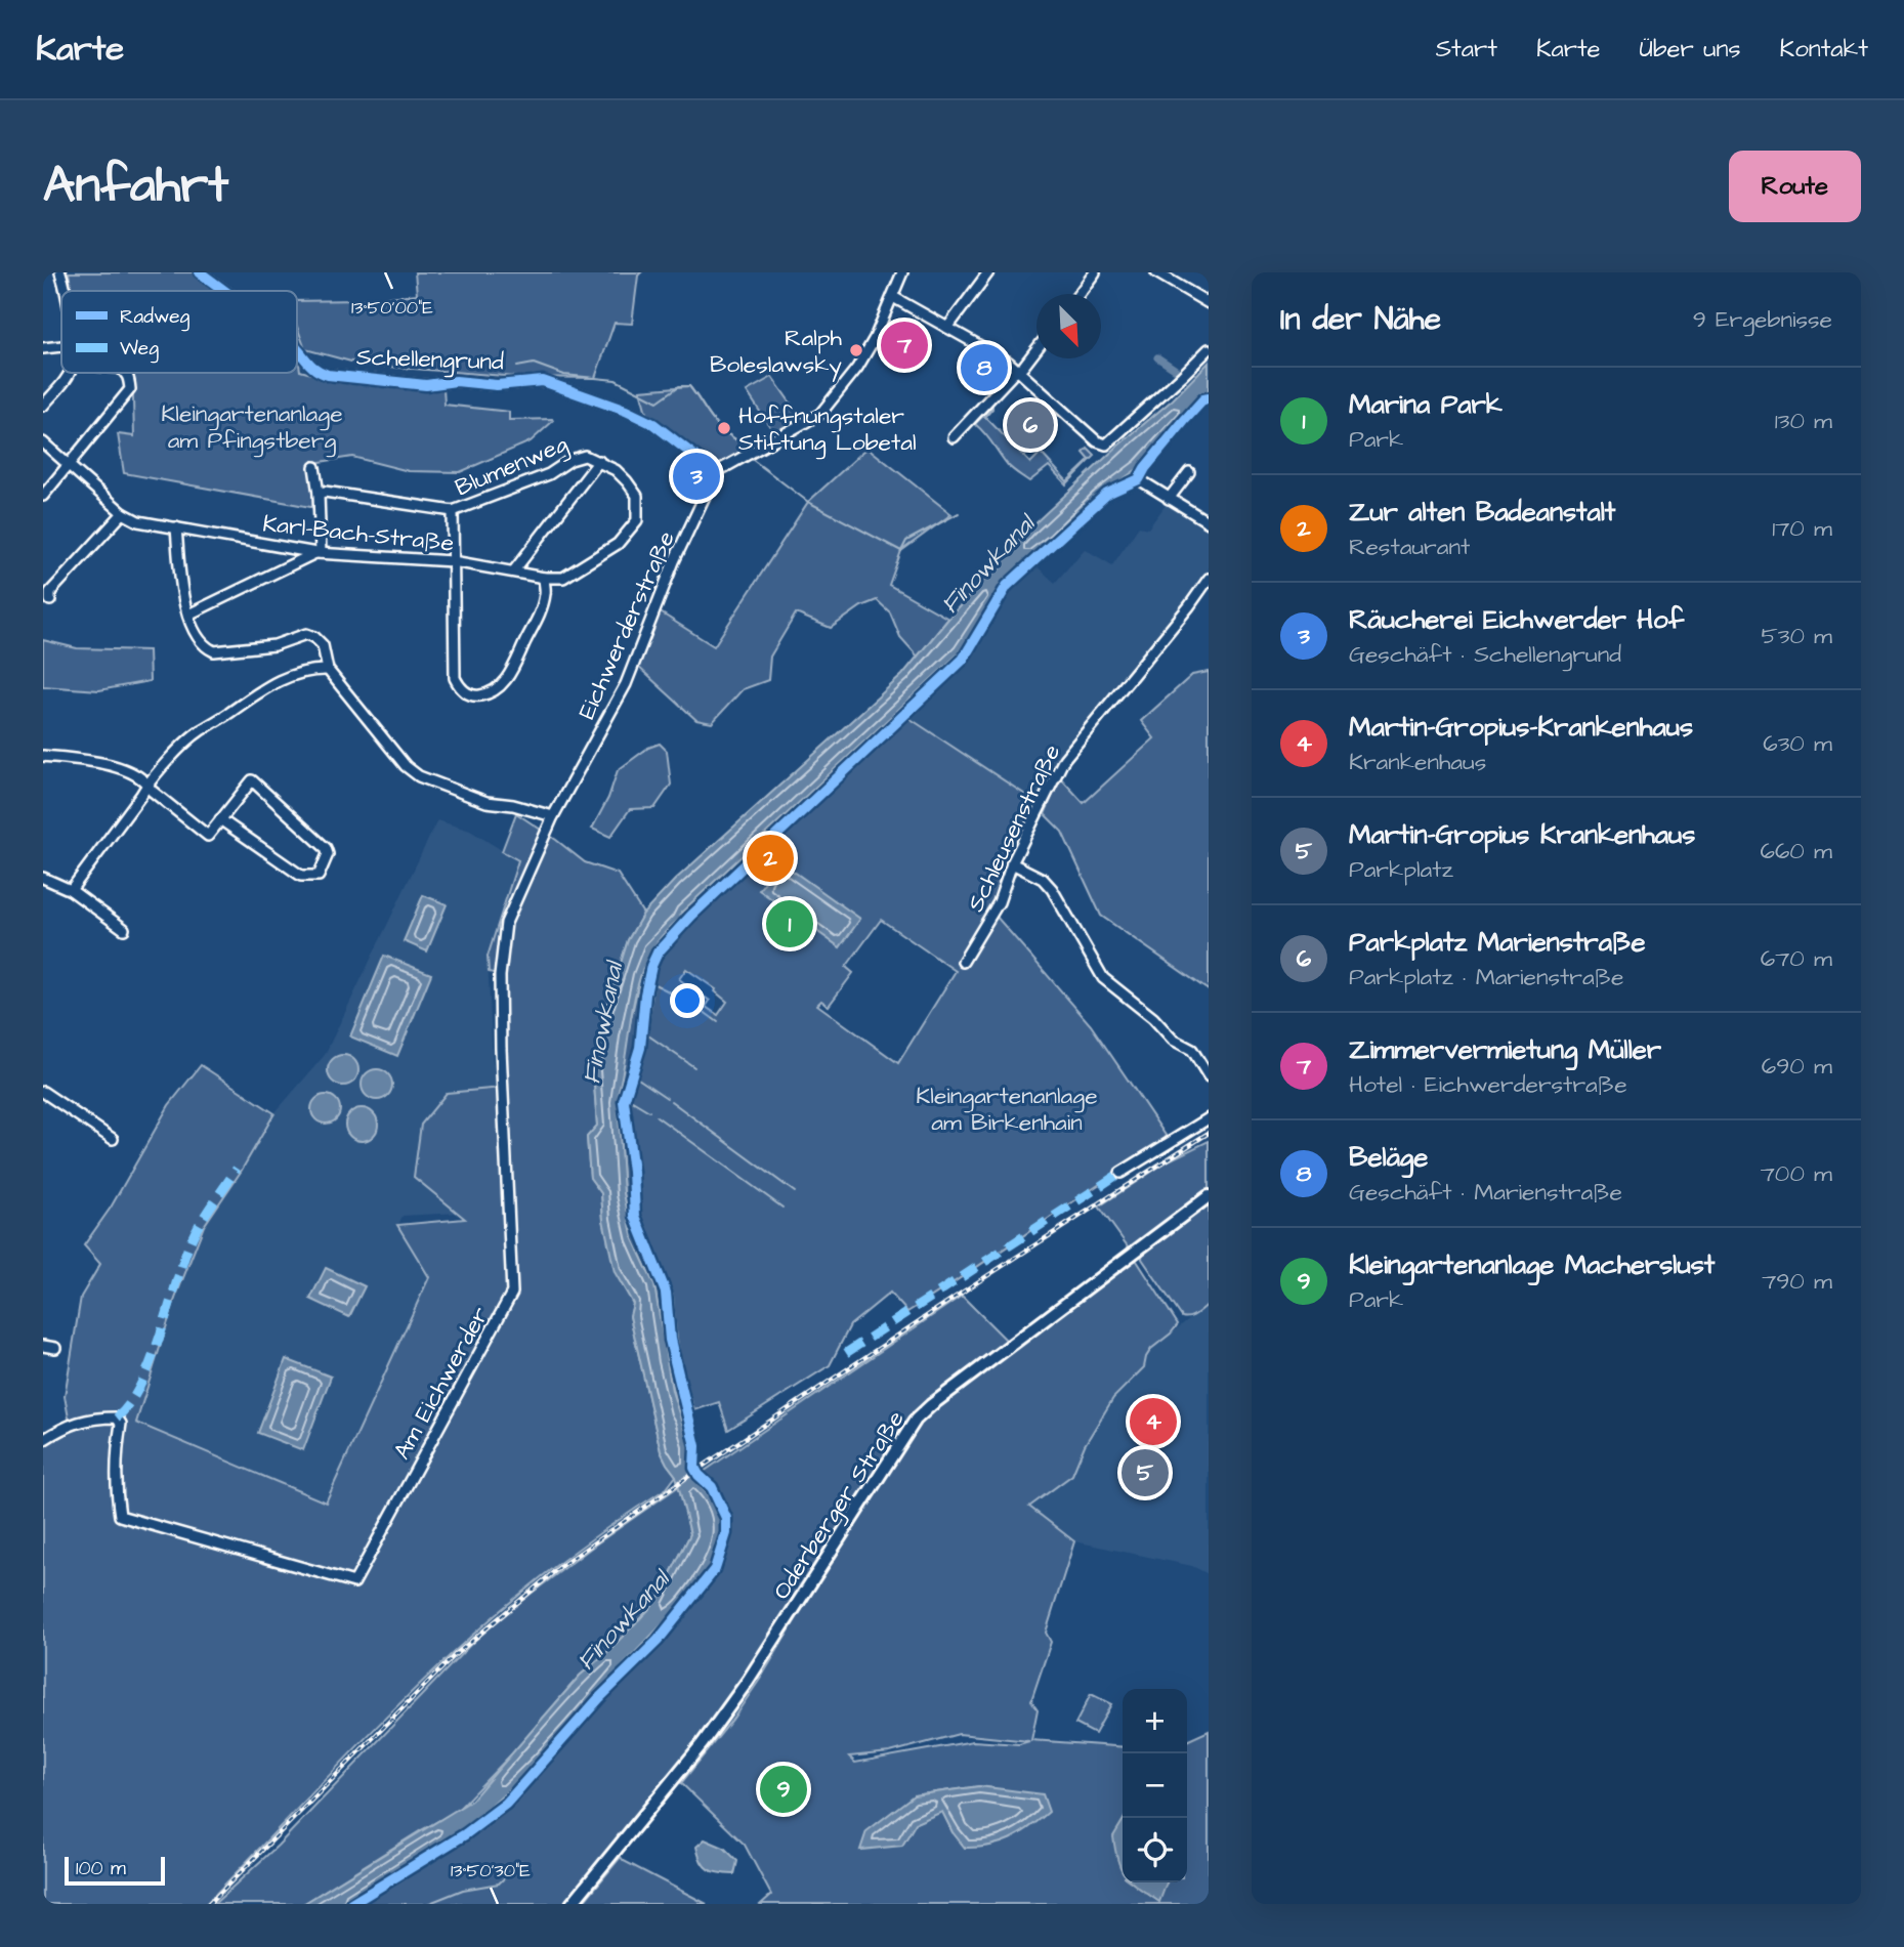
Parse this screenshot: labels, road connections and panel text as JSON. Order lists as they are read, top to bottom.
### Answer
{
  "streets": {
    "main road": ["Oderberger Straße"],
    "street": [
      "Schellengrund",
      "Blumenweg",
      "Karl-Bach-Straße",
      "Eichwerderstraße",
      "Schleusenstraße",
      "Am Eichwerder"
    ]
  },
  "crossings": [
    ["Schellengrund", "Eichwerderstraße"],
    ["Blumenweg", "Karl-Bach-Straße"],
    ["Eichwerderstraße", "Am Eichwerder"]
  ],
  "water": ["Finowkanal"],
  "parks": ["Kleingartenanlage am Pfingstberg", "Kleingartenanlage am Birkenhain"],
  "places": ["Ralph Boleslawsky", "Hoffnungstaler Stiftung Lobetal"],
  "legend": ["Radweg", "Weg"],
  "scale_bar": "100 m",
  "north": "bottom right",
  "page": {
    "header": "Karte",
    "nav": [
      "Start",
      "Karte",
      "Über uns",
      "Kontakt"
    ],
    "buttons": "Route",
    "title": "Anfahrt",
    "heading": ["In der Nähe", "9 Ergebnisse"],
    "pins": [
      "7",
      "8",
      "6",
      "3",
      "2",
      "1",
      "4",
      "5",
      "9"
    ],
    "list": [
      {
        "mark": "1",
        "name": "Marina Park",
        "note": "Park",
        "value": "130 m"
      },
      {
        "mark": "2",
        "name": "Zur alten Badeanstalt",
        "note": "Restaurant",
        "value": "170 m"
      },
      {
        "mark": "3",
        "name": "Räucherei Eichwerder Hof",
        "note": "Geschäft · Schellengrund",
        "value": "530 m"
      },
      {
        "mark": "4",
        "name": "Martin-Gropius-Krankenhaus",
        "note": "Krankenhaus",
        "value": "630 m"
      },
      {
        "mark": "5",
        "name": "Martin-Gropius Krankenhaus",
        "note": "Parkplatz",
        "value": "660 m"
      },
      {
        "mark": "6",
        "name": "Parkplatz Marienstraße",
        "note": "Parkplatz · Marienstraße",
        "value": "670 m"
      },
      {
        "mark": "7",
        "name": "Zimmervermietung Müller",
        "note": "Hotel · Eichwerderstraße",
        "value": "690 m"
      },
      {
        "mark": "8",
        "name": "Beläge",
        "note": "Geschäft · Marienstraße",
        "value": "700 m"
      },
      {
        "mark": "9",
        "name": "Kleingartenanlage Macherslust",
        "note": "Park",
        "value": "790 m"
      }
    ],
    "map_buttons": ["+", "−"],
    "scale": "100 m"
  },
  "coordinates": ["13°50'00\"E", "13°50'30\"E"]
}
